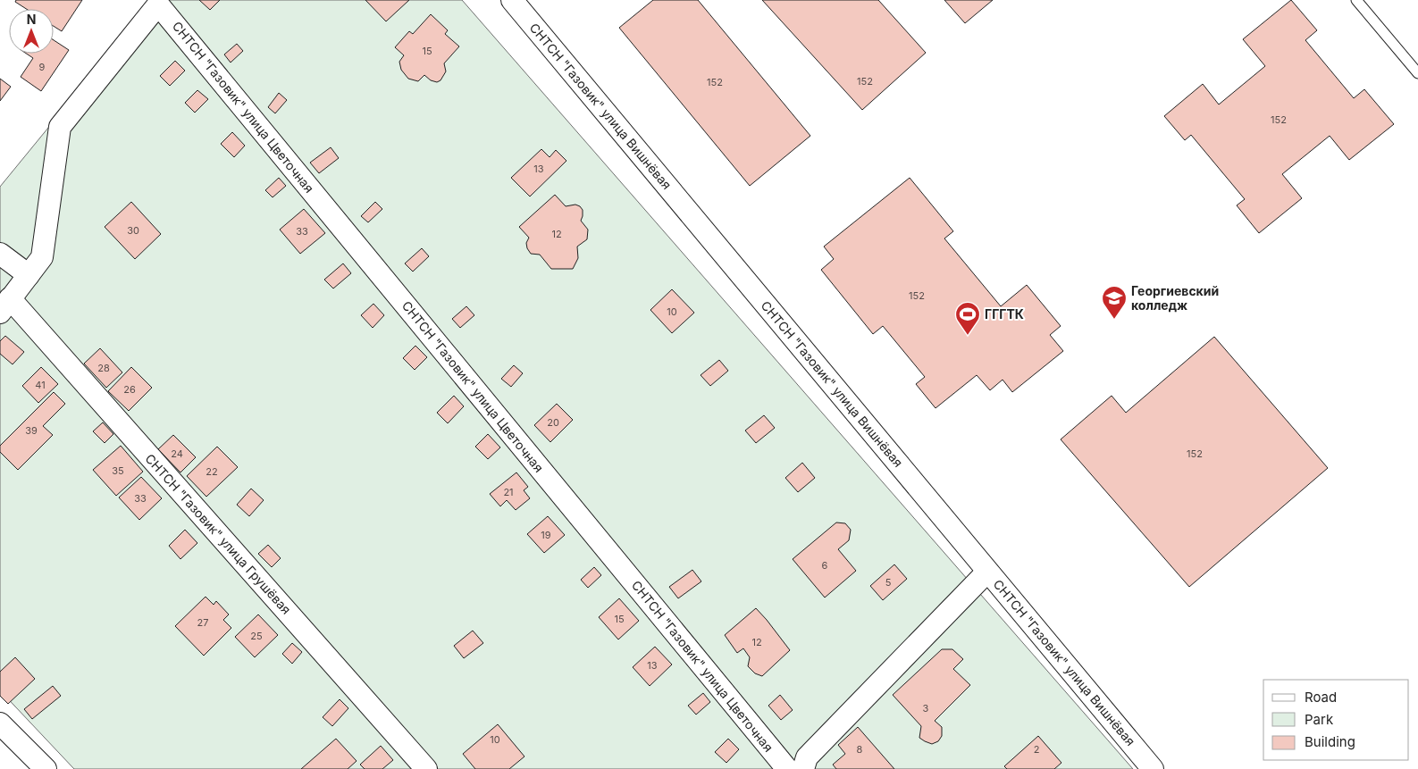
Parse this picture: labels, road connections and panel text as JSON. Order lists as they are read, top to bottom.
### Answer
{
  "streets": {
    "street": ["СНТСН \"Газовик\" улица Вишнёвая", "СНТСН \"Газовик\" улица Цветочная", "СНТСН \"Газовик\" улица Грушёвая"]
  },
  "places": {
    "school or university": ["Георгиевский колледж"],
    "sports": ["ГГГТК"]
  },
  "house_numbers": [
    "15",
    "9",
    "152",
    "152",
    "152",
    "13",
    "30",
    "33",
    "12",
    "152",
    "10",
    "28",
    "41",
    "26",
    "20",
    "39",
    "24",
    "152",
    "35",
    "22",
    "21",
    "33",
    "19",
    "6",
    "5",
    "15",
    "27",
    "25",
    "12",
    "13",
    "3",
    "10",
    "8",
    "2"
  ],
  "legend": ["Road", "Park", "Building"],
  "north": "top"
}
